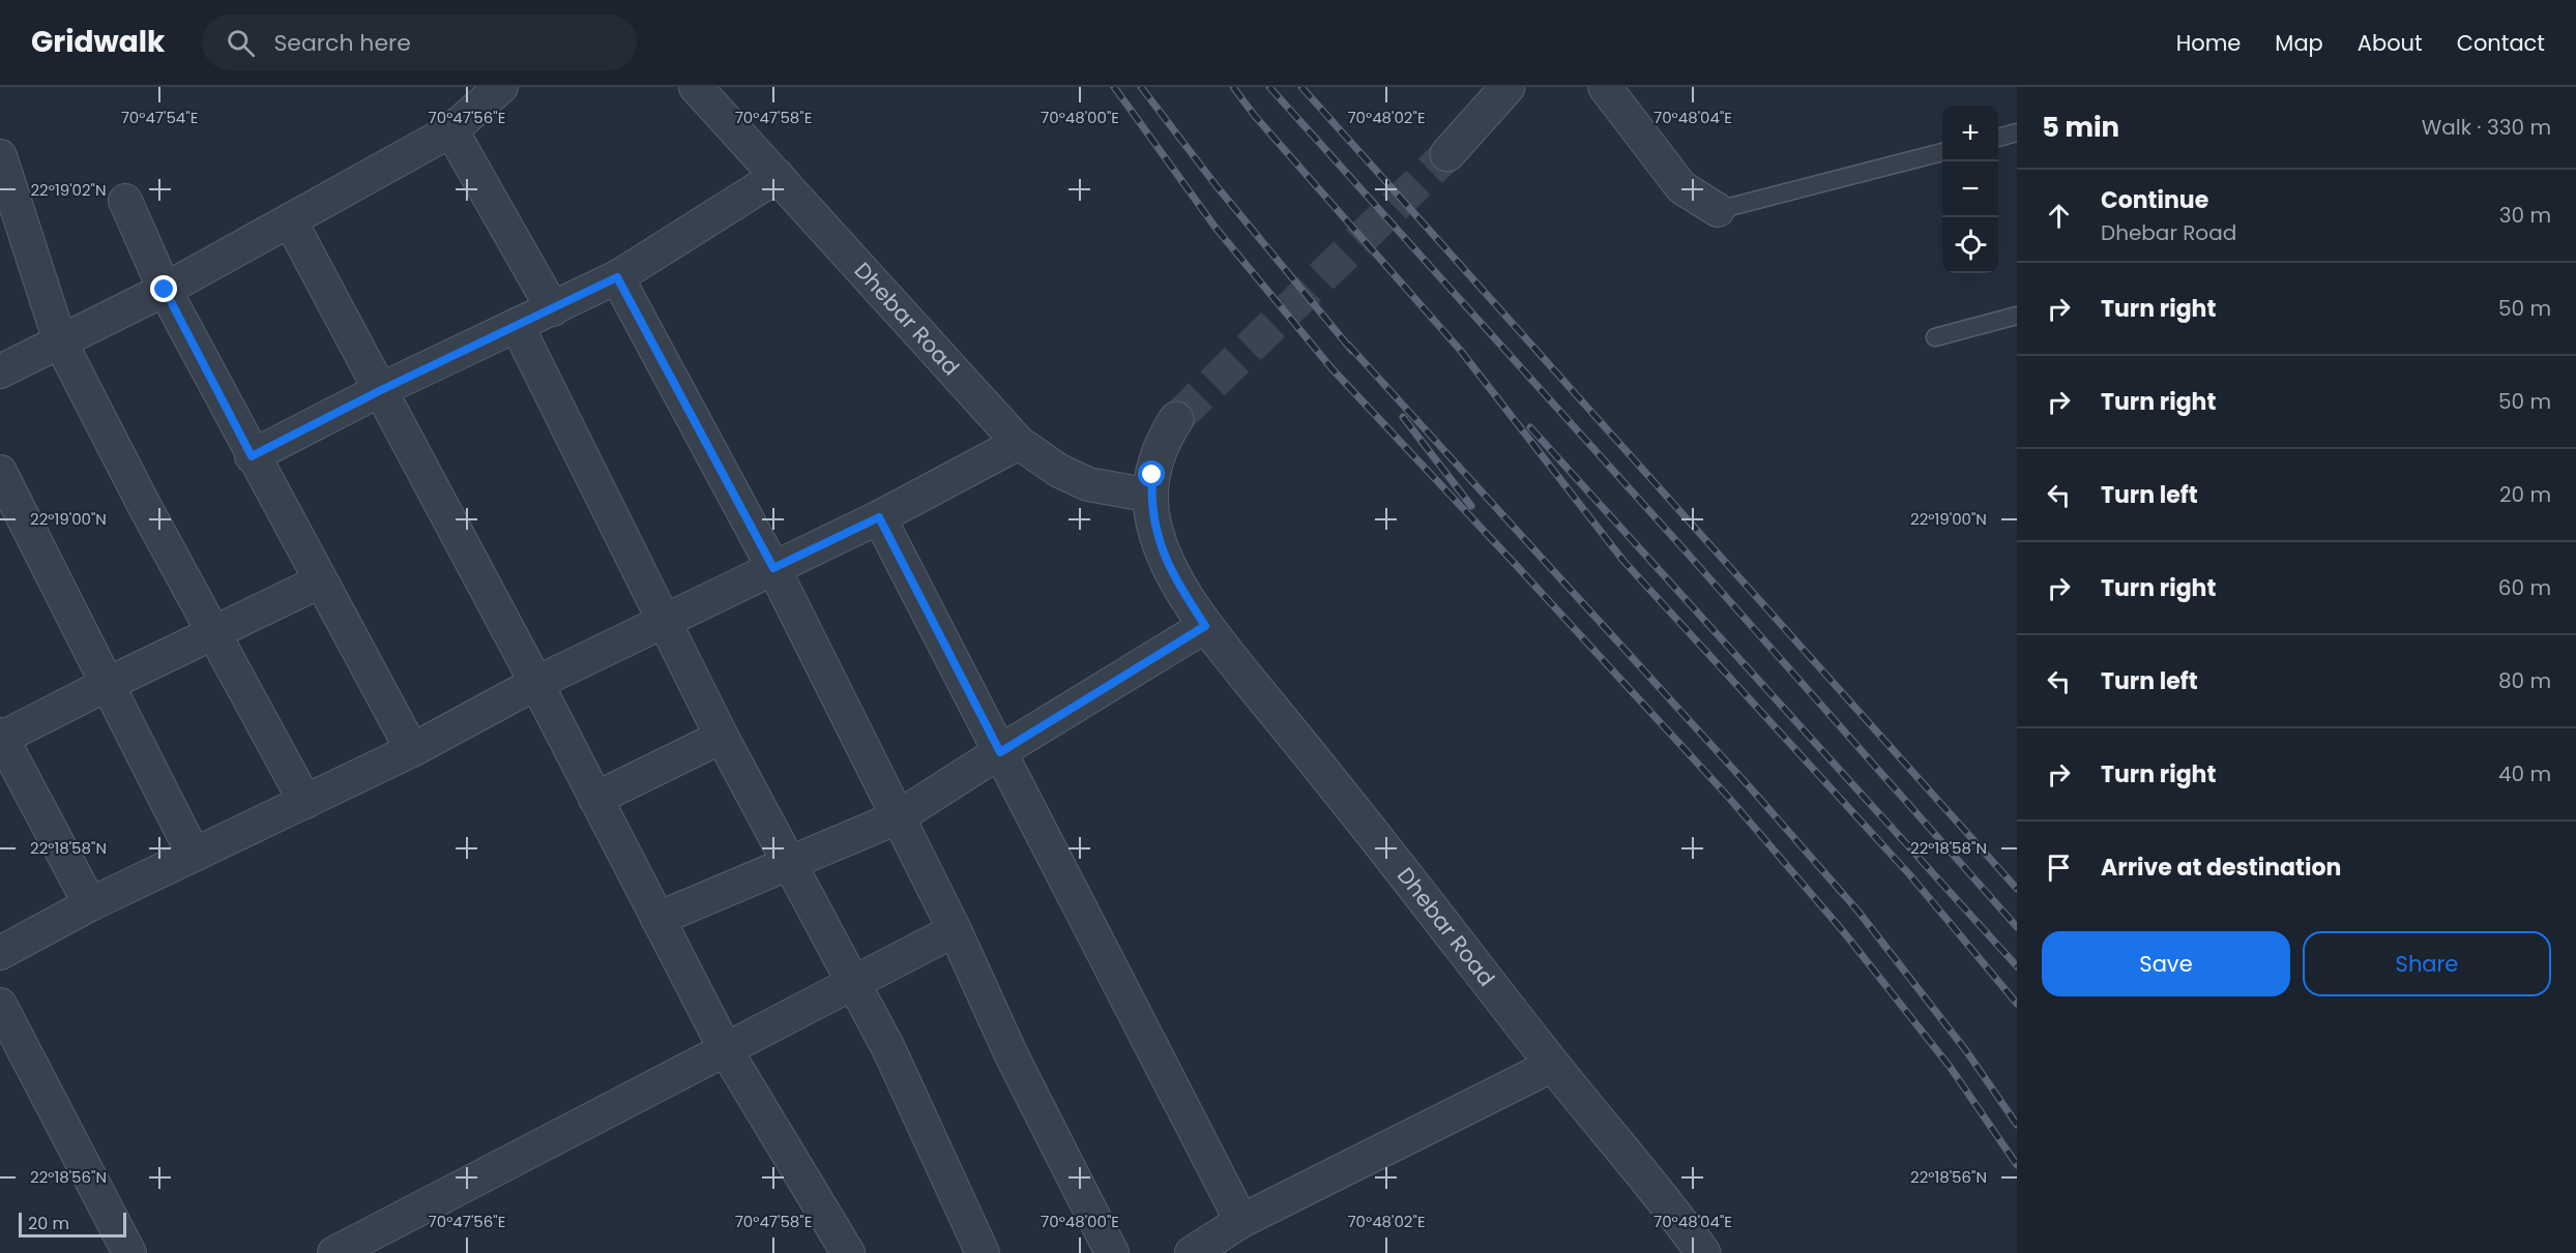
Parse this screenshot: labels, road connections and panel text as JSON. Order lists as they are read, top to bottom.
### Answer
{
  "streets": {
    "street": ["Dhebar Road"]
  },
  "scale_bar": "20 m",
  "page": {
    "header": "Gridwalk",
    "search": "Search here",
    "nav": [
      "Home",
      "Map",
      "About",
      "Contact"
    ],
    "heading": ["5 min", "Walk · 330 m"],
    "map_buttons": ["+", "−"],
    "list": [
      ["Continue", "Dhebar Road", "30 m"],
      ["Turn right", "50 m"],
      ["Turn right", "50 m"],
      ["Turn left", "20 m"],
      ["Turn right", "60 m"],
      ["Turn left", "80 m"],
      ["Turn right", "40 m"],
      "Arrive at destination"
    ],
    "buttons": ["Save", "Share"],
    "scale": "20 m"
  },
  "coordinates": [
    "70°47'54\"E",
    "70°47'56\"E",
    "70°47'58\"E",
    "70°48'00\"E",
    "70°48'02\"E",
    "70°48'04\"E",
    "22°19'02\"N",
    "22°19'00\"N",
    "22°18'58\"N",
    "22°18'56\"N"
  ]
}
